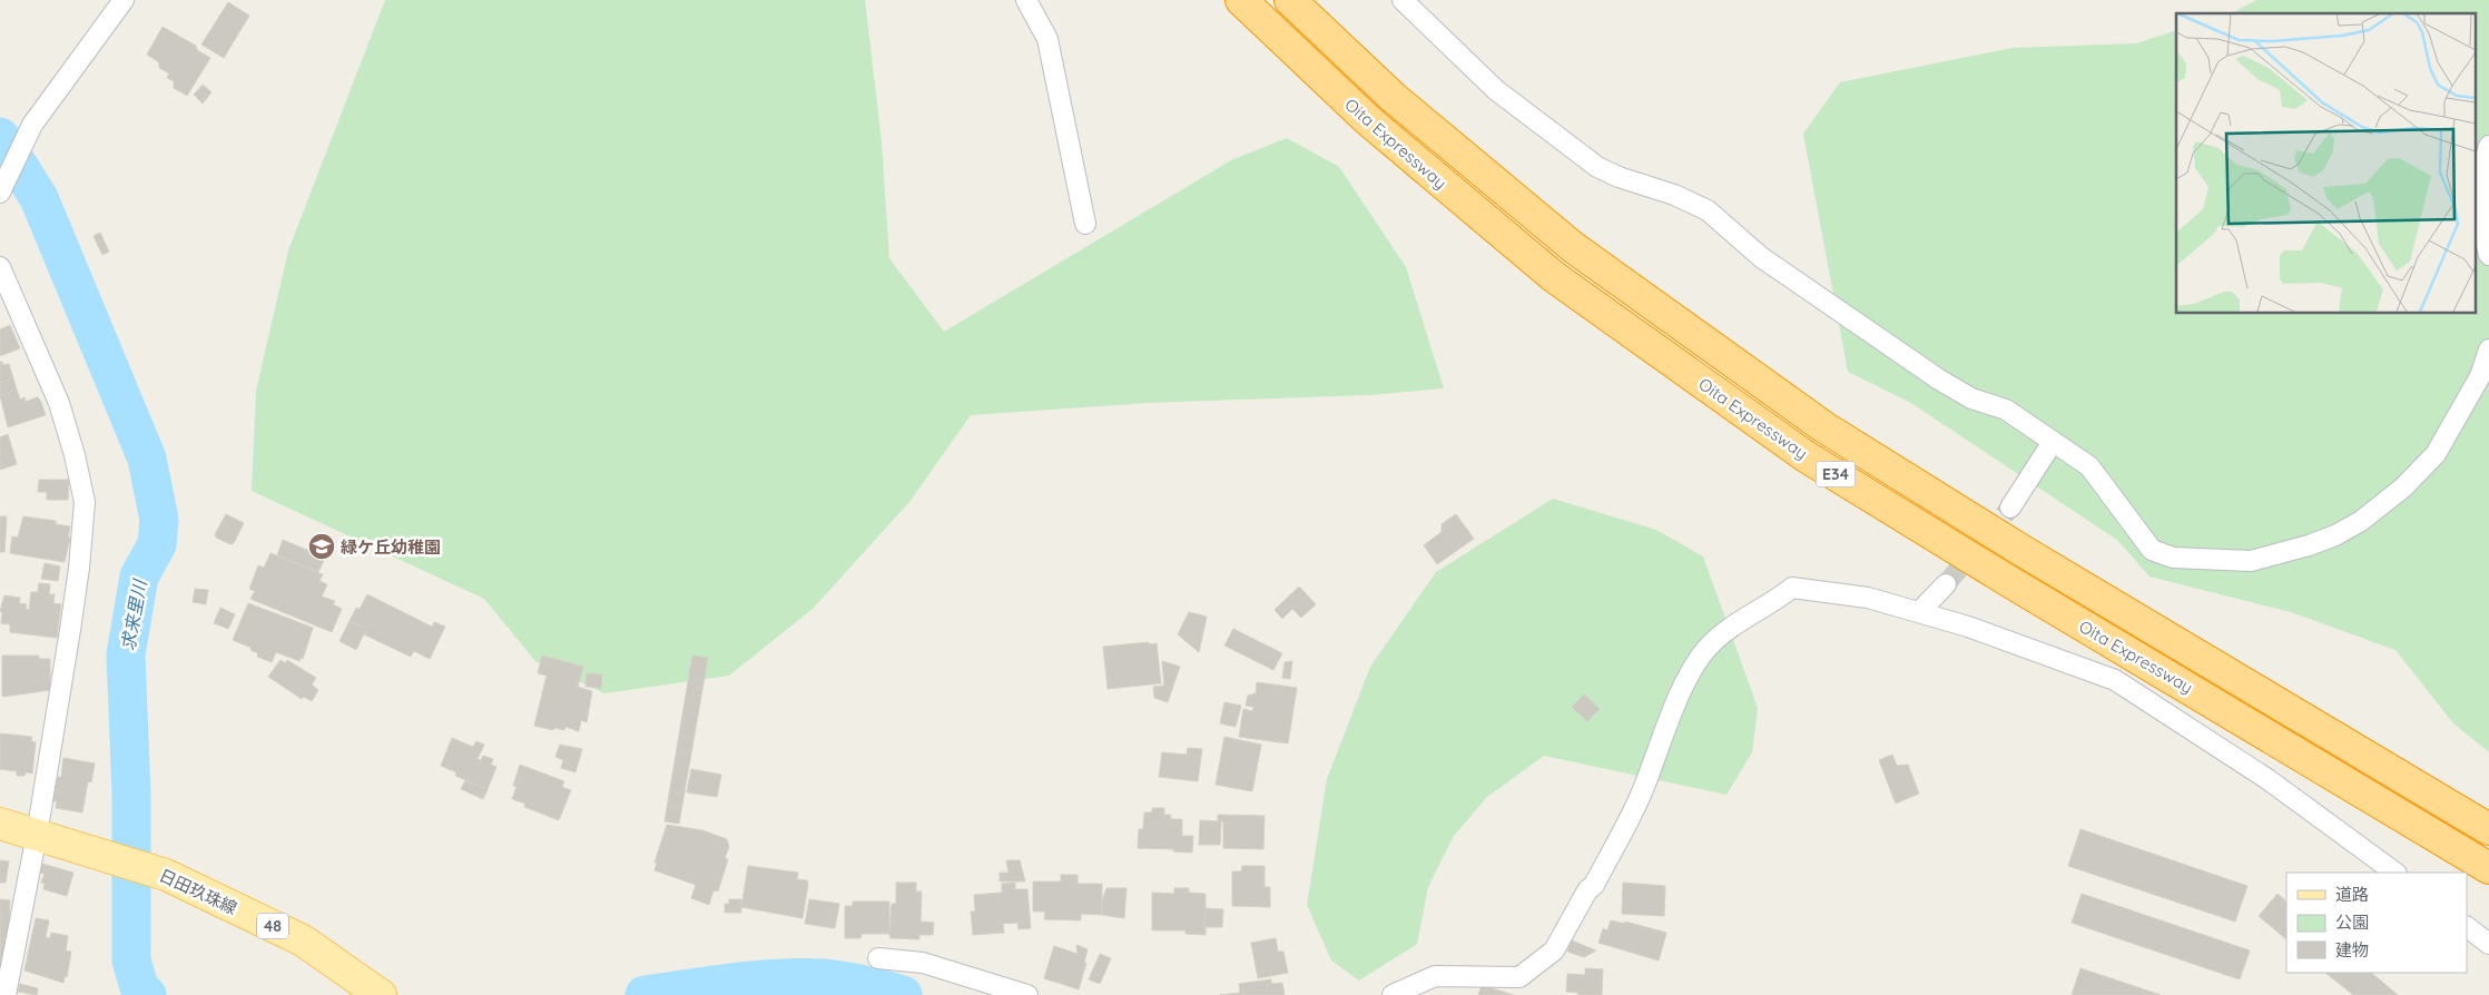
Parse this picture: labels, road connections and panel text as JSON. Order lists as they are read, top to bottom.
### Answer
{
  "streets": {
    "highway": ["Oita Expressway", "E34"],
    "main road": ["日田玖珠線", "48"]
  },
  "water": ["求来里川"],
  "places": {
    "school or university": ["緑ケ丘幼稚園"]
  },
  "legend": ["道路", "公園", "建物"]
}
